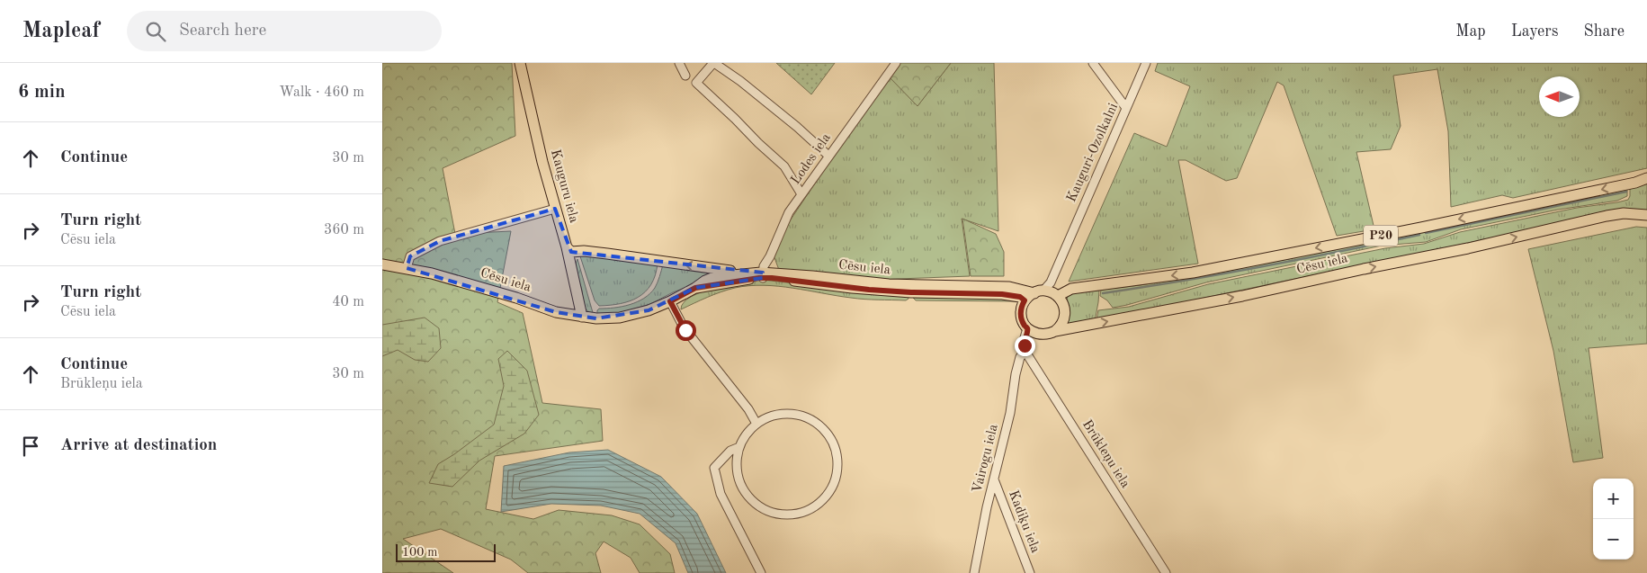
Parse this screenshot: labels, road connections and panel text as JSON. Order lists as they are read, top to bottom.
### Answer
{
  "streets": {
    "main road": ["Kauguru iela", "P20", "Cēsu iela"],
    "street": [
      "Kauguri-Ozolkalni",
      "Lodes iela",
      "Brūkleņu iela",
      "Vairogu iela",
      "Kadiķu iela"
    ]
  },
  "crossings": [
    ["Kauguri-Ozolkalni", "Cēsu iela"],
    ["Lodes iela", "Cēsu iela"],
    ["Kauguru iela", "Cēsu iela"],
    ["Brūkleņu iela", "Vairogu iela"],
    ["Vairogu iela", "Kadiķu iela"]
  ],
  "scale_bar": "100 m",
  "north": "left",
  "page": {
    "header": "Mapleaf",
    "search": "Search here",
    "nav": ["Map", "Layers", "Share"],
    "heading": ["6 min", "Walk · 460 m"],
    "list": [
      ["Continue", "30 m"],
      ["Turn right", "Cēsu iela", "360 m"],
      ["Turn right", "Cēsu iela", "40 m"],
      ["Continue", "Brūkleņu iela", "30 m"],
      "Arrive at destination"
    ],
    "map_buttons": ["+", "−"],
    "scale": "100 m"
  }
}
